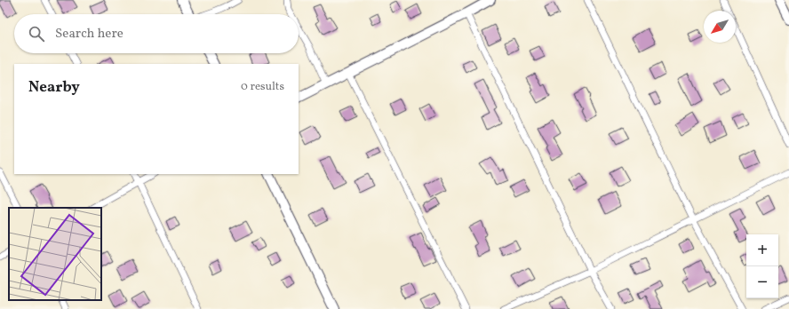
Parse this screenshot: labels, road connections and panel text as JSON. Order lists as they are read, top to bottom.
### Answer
{
  "north": "bottom left",
  "page": {
    "search": "Search here",
    "heading": ["Nearby", "0 results"],
    "map_buttons": ["+", "−"]
  }
}
